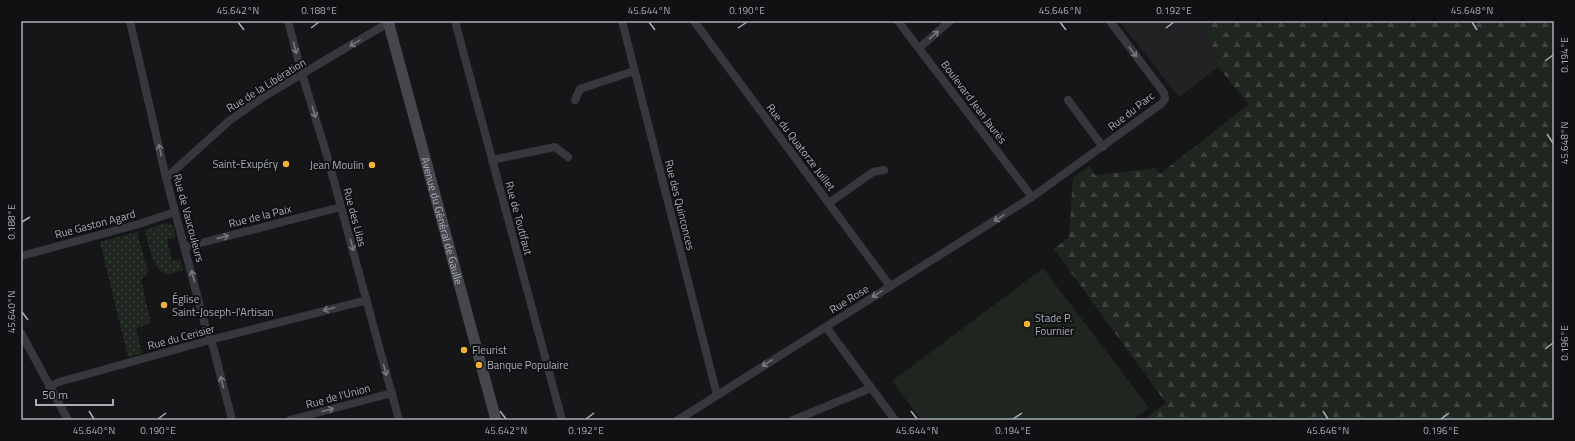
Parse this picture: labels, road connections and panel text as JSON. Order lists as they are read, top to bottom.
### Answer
{
  "streets": {
    "main road": ["Avenue du Général de Gaulle"],
    "street": [
      "Rue de la Libération",
      "Boulevard Jean Jaurès",
      "Rue du Parc",
      "Rue du Quatorze Juillet",
      "Rue des Quinconces",
      "Rue de la Paix",
      "Rue des Lilas",
      "Rue de Vaucouleurs",
      "Rue de Toutifaut",
      "Rue Gaston Agard",
      "Rue Rose",
      "Rue du Cerisier",
      "Rue de l'Union"
    ]
  },
  "crossings": [
    ["Rue de la Libération", "Rue des Lilas"],
    ["Rue de la Libération", "Rue de Vaucouleurs"],
    ["Rue de la Libération", "Avenue du Général de Gaulle"],
    ["Boulevard Jean Jaurès", "Rue du Parc"],
    ["Boulevard Jean Jaurès", "Rue Rose"],
    ["Rue du Parc", "Rue Rose"],
    ["Rue du Quatorze Juillet", "Rue Rose"],
    ["Rue des Quinconces", "Rue Rose"],
    ["Rue de la Paix", "Rue des Lilas"],
    ["Rue de la Paix", "Rue de Vaucouleurs"],
    ["Rue des Lilas", "Rue du Cerisier"],
    ["Rue des Lilas", "Rue de l'Union"],
    ["Rue de Vaucouleurs", "Rue Gaston Agard"],
    ["Rue de Vaucouleurs", "Rue du Cerisier"]
  ],
  "one_way": [
    "Rue de la Libération",
    "Rue de la Paix",
    "Rue des Lilas",
    "Rue de Vaucouleurs",
    "Rue Rose",
    "Rue du Cerisier",
    "Rue de l'Union"
  ],
  "places": [
    "Saint-Exupéry",
    "Jean Moulin",
    "Église Saint-Joseph-l'Artisan",
    "Stade P. Fournier",
    "Fleurist",
    "Banque Populaire"
  ],
  "scale_bar": "50 m",
  "coordinates": [
    "45.642°N",
    "0.188°E",
    "45.644°N",
    "0.190°E",
    "45.646°N",
    "0.192°E",
    "45.648°N",
    "0.194°E",
    "45.640°N",
    "0.196°E"
  ]
}
